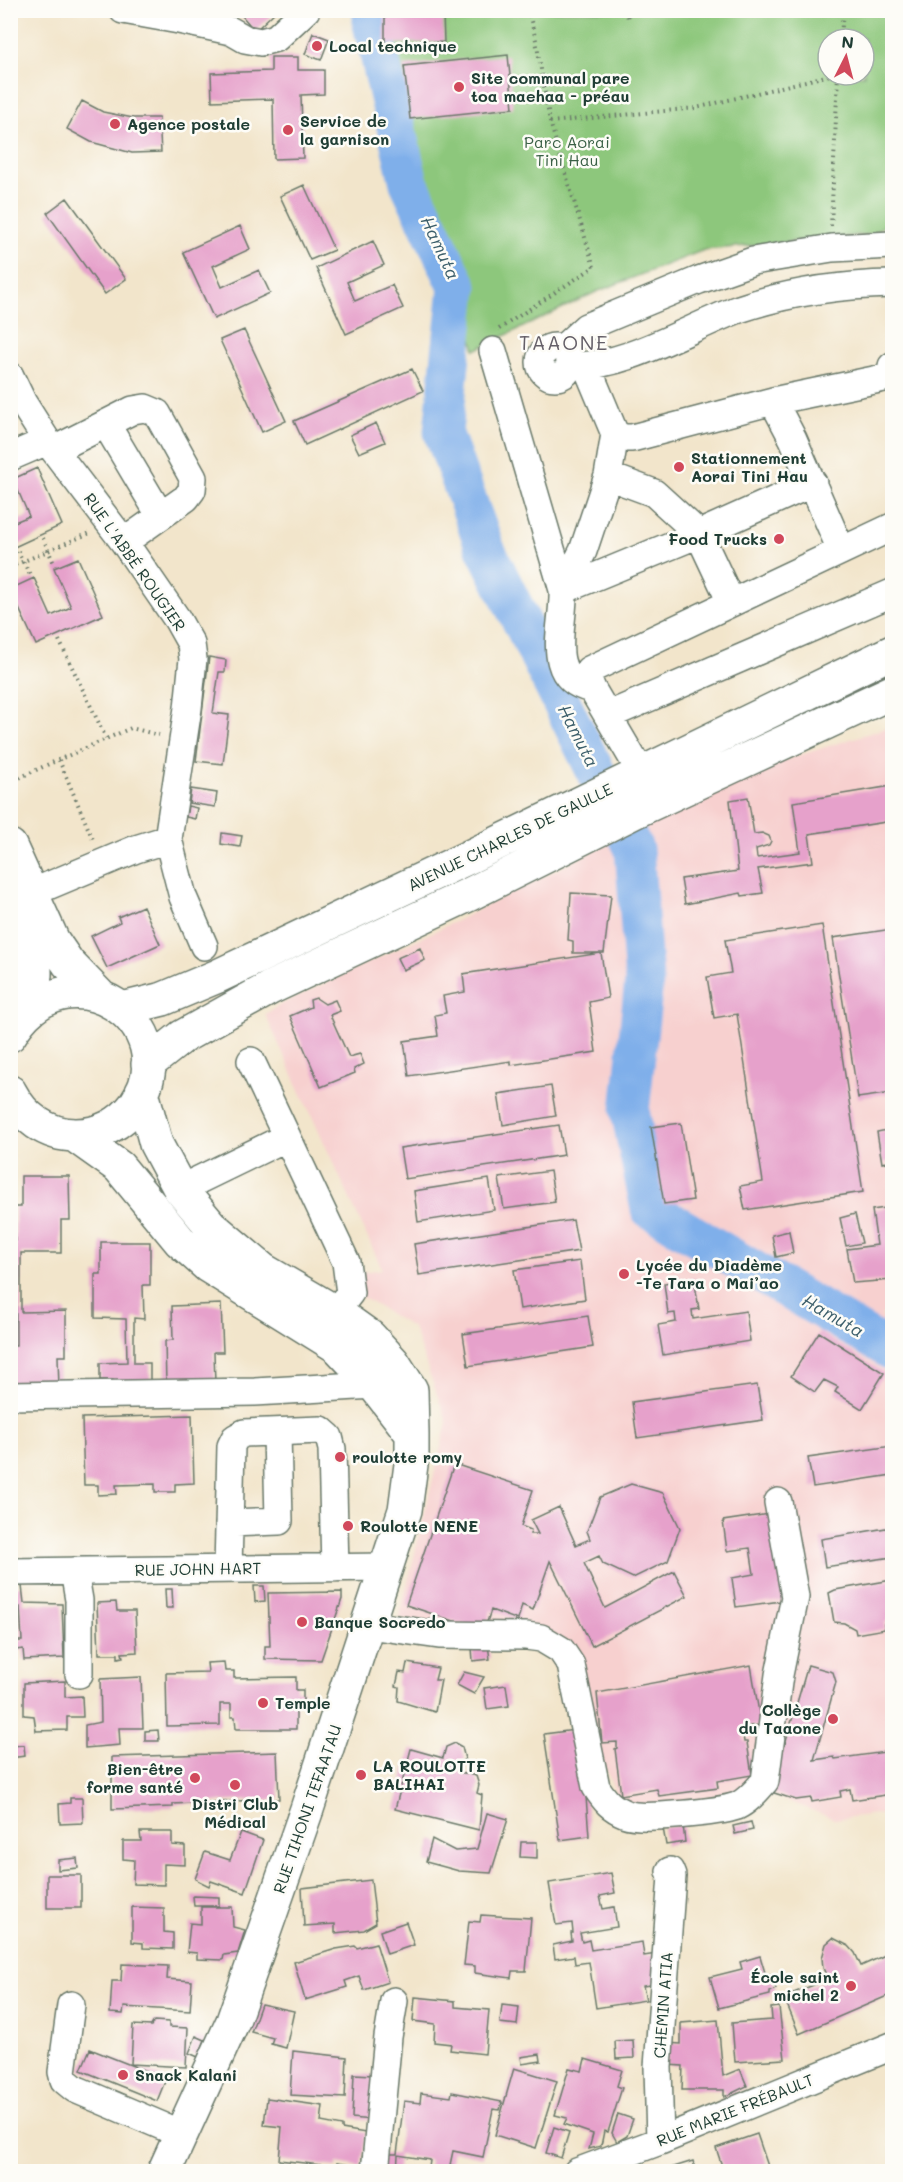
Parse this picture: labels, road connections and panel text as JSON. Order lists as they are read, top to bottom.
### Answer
{
  "streets": {
    "main road": ["AVENUE CHARLES DE GAULLE", "RUE TIHONI TEFAATAU"],
    "street": [
      "RUE L'ABBÉ ROUGIER",
      "RUE JOHN HART",
      "CHEMIN ATIA",
      "RUE MARIE FRÉBAULT"
    ]
  },
  "crossings": [
    ["AVENUE CHARLES DE GAULLE", "RUE TIHONI TEFAATAU"],
    ["RUE JOHN HART", "RUE TIHONI TEFAATAU"],
    ["CHEMIN ATIA", "RUE MARIE FRÉBAULT"]
  ],
  "districts": ["TAAONE"],
  "water": ["Hamuta"],
  "parks": ["Parc Aorai Tini Hau"],
  "places": [
    "Local technique",
    "Site communal pare toa maehaa - préau",
    "Agence postale",
    "Service de la garnison",
    "Stationnement Aorai Tini Hau",
    "Food Trucks",
    "Lycée du Diadème -Te Tara o Mai’ao",
    "roulotte romy",
    "Roulotte NENE",
    "Banque Socredo",
    "Temple",
    "Collège du Taaone",
    "LA ROULOTTE BALIHAI",
    "Bien-être forme santé",
    "Distri Club Médical",
    "École saint michel 2",
    "Snack Kalani"
  ],
  "north": "top"
}
